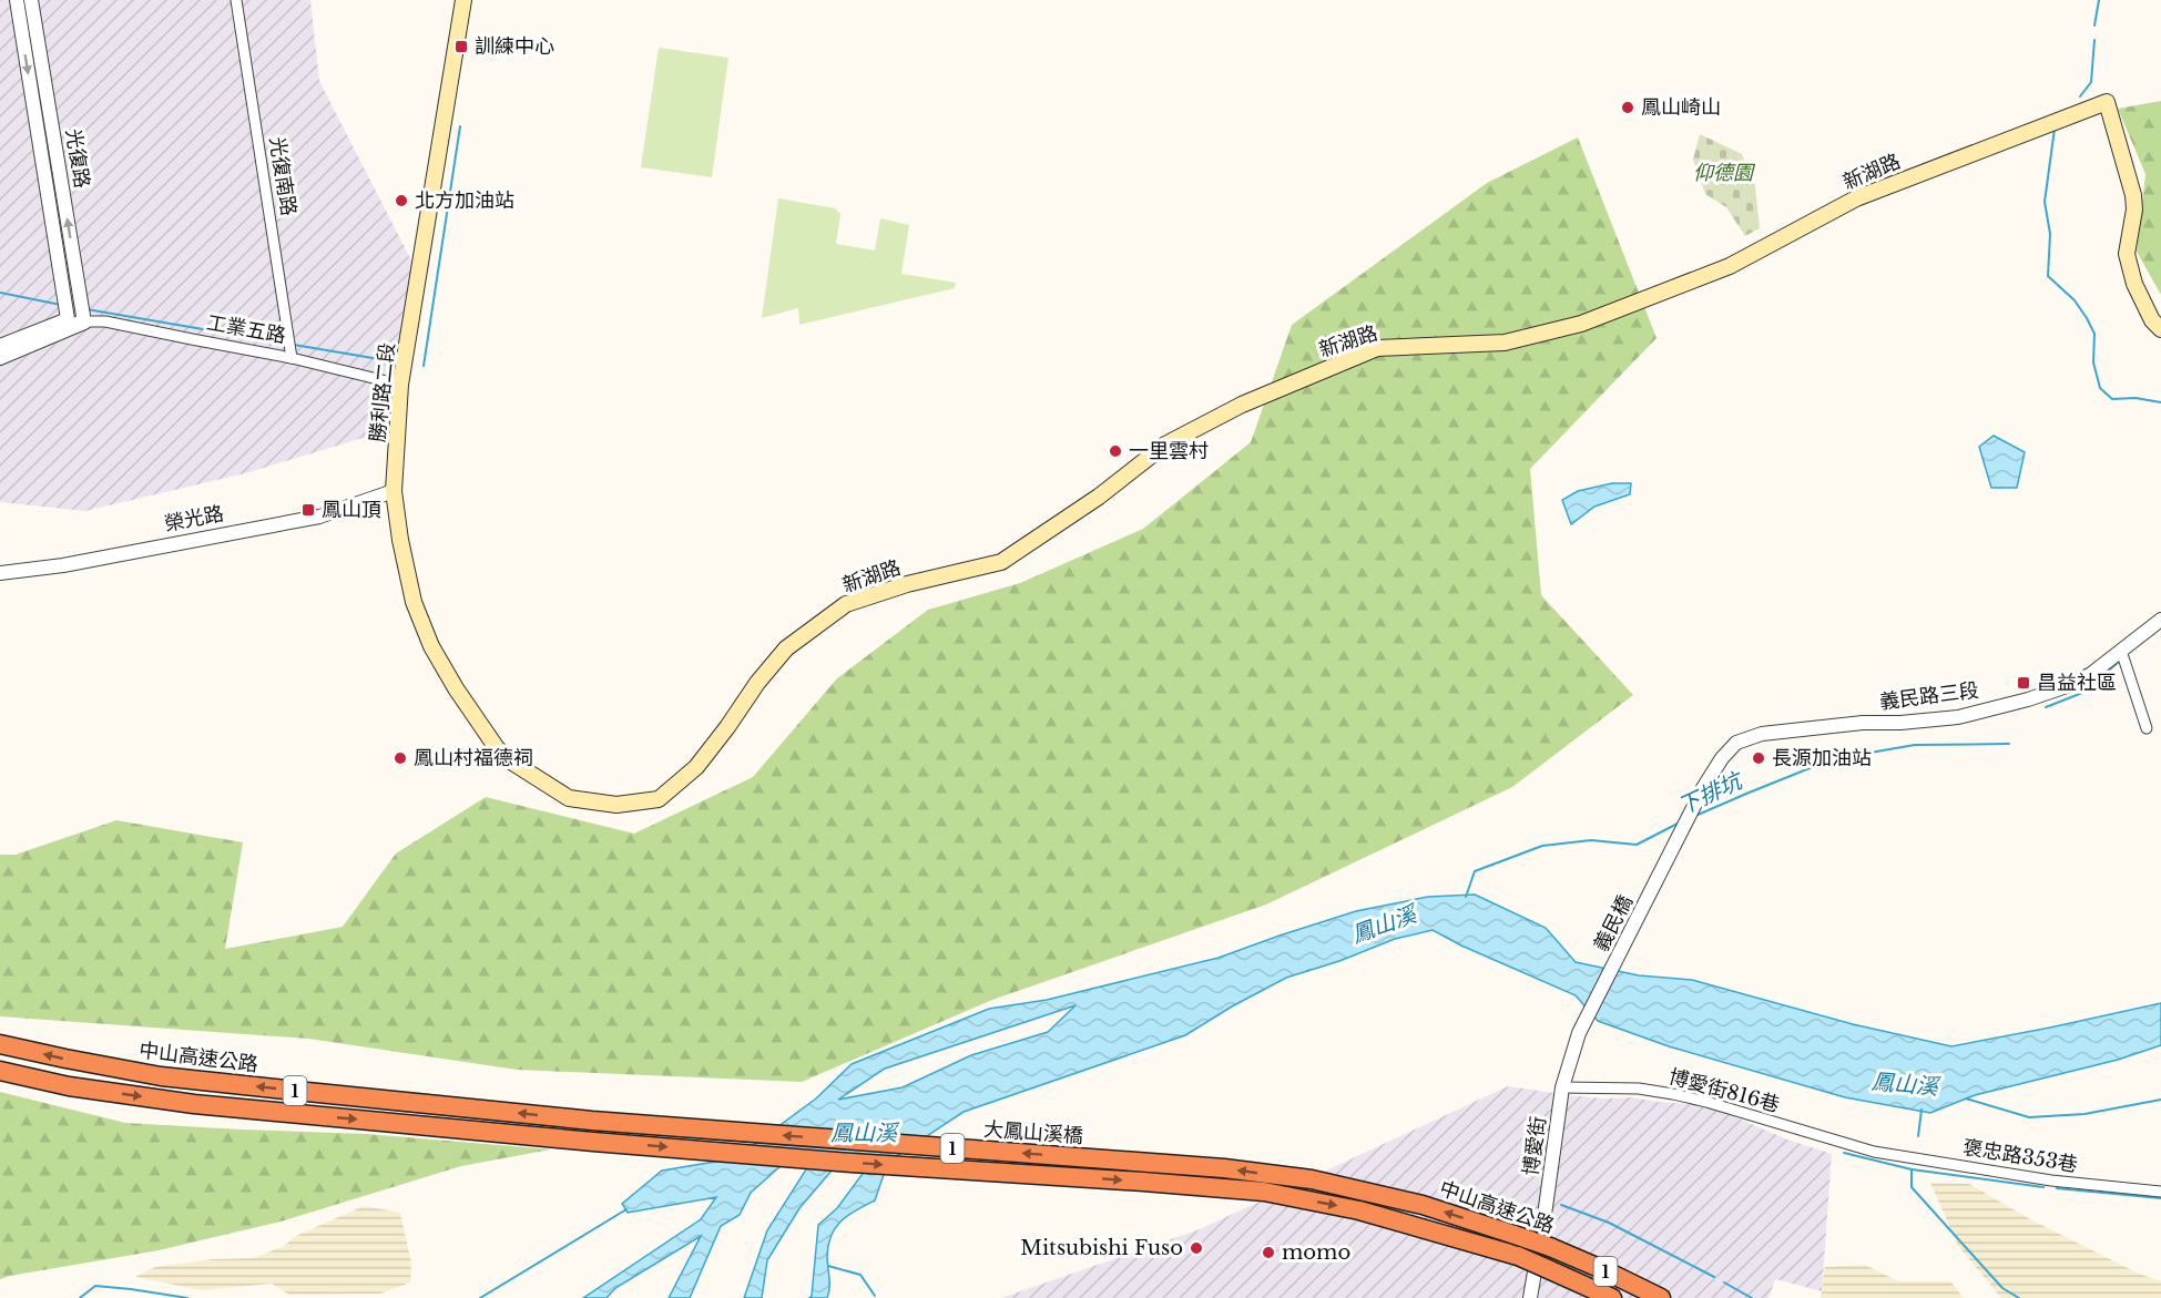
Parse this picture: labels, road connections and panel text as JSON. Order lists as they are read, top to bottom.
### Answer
{
  "streets": {
    "highway": ["中山高速公路", "1", "大鳳山溪橋"],
    "main road": ["新湖路", "勝利路二段"],
    "street": [
      "光復路",
      "光復南路",
      "工業五路",
      "榮光路",
      "義民路三段",
      "義民橋",
      "博愛街816巷",
      "博愛街",
      "褒忠路353巷"
    ]
  },
  "crossings": [
    ["光復路", "工業五路"],
    ["新湖路", "勝利路二段"],
    ["光復南路", "工業五路"],
    ["工業五路", "勝利路二段"],
    ["勝利路二段", "榮光路"],
    ["義民路三段", "義民橋"],
    ["義民橋", "博愛街816巷"],
    ["義民橋", "博愛街"],
    ["中山高速公路", "大鳳山溪橋"],
    ["博愛街816巷", "博愛街"],
    ["博愛街816巷", "褒忠路353巷"]
  ],
  "water": ["下排坑", "鳳山溪"],
  "parks": ["仰德園"],
  "places": {
    "transit": ["訓練中心", "鳳山頂", "昌益社區"],
    "other": [
      "鳳山崎山",
      "北方加油站",
      "一里雲村",
      "鳳山村福德祠",
      "長源加油站",
      "Mitsubishi Fuso",
      "momo"
    ]
  }
}
